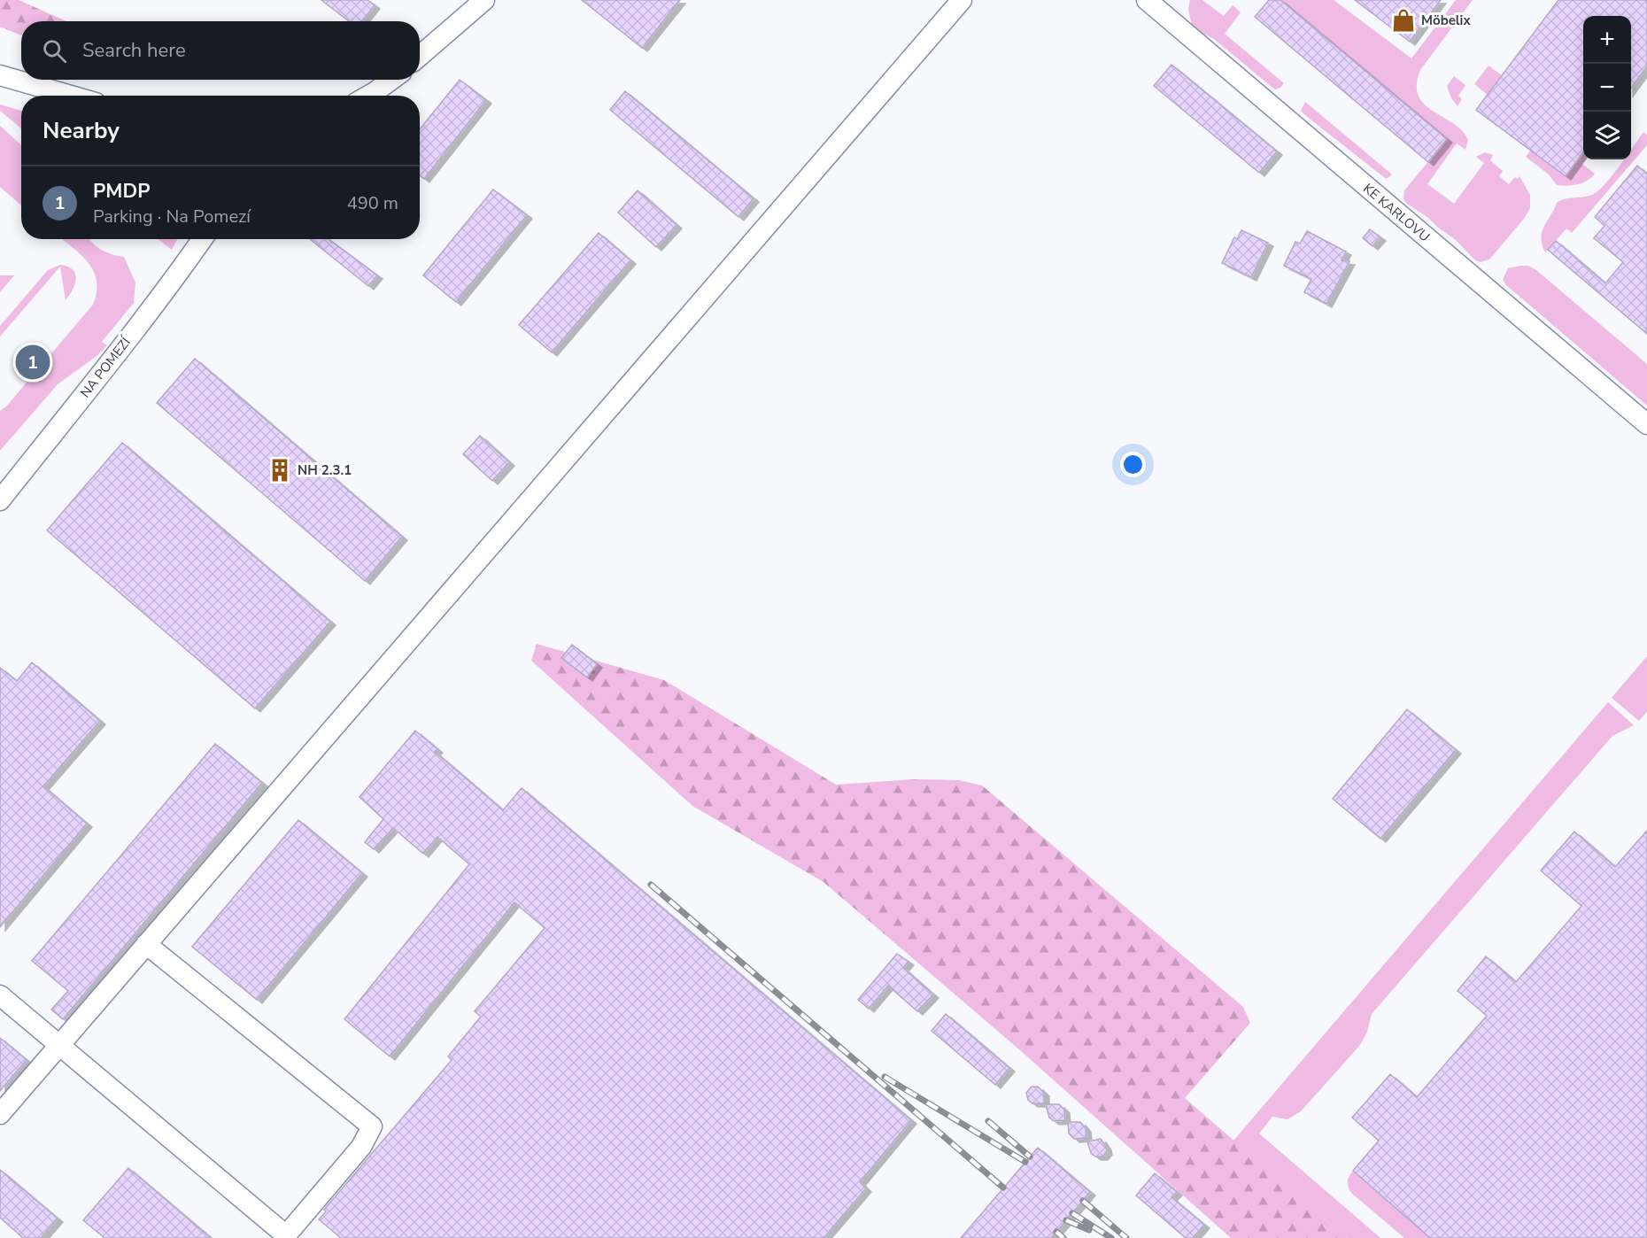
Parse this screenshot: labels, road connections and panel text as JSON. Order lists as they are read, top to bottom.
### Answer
{
  "streets": {
    "street": ["KE KARLOVU", "NA POMEZÍ"]
  },
  "places": {
    "shop": ["Möbelix"],
    "building": ["NH 2.3.1"]
  },
  "page": {
    "map_buttons": ["+", "−"],
    "search": "Search here",
    "heading": "Nearby",
    "list": [
      {
        "mark": "1",
        "name": "PMDP",
        "note": "Parking · Na Pomezí",
        "value": "490 m"
      }
    ],
    "pins": "1"
  }
}
